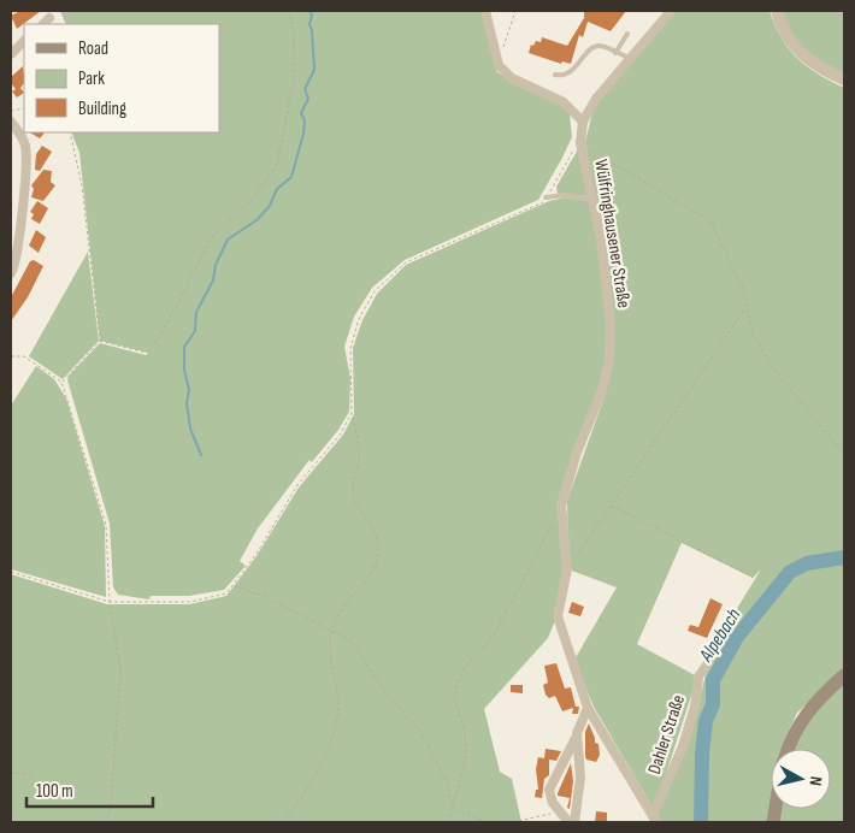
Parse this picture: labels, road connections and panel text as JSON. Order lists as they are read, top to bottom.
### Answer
{
  "streets": {
    "street": ["Wülfringhausener Straße", "Dahler Straße"]
  },
  "crossings": [
    ["Wülfringhausener Straße", "Dahler Straße"]
  ],
  "water": ["Alpebach"],
  "legend": ["Road", "Park", "Building"],
  "scale_bar": "100 m",
  "north": "right"
}
